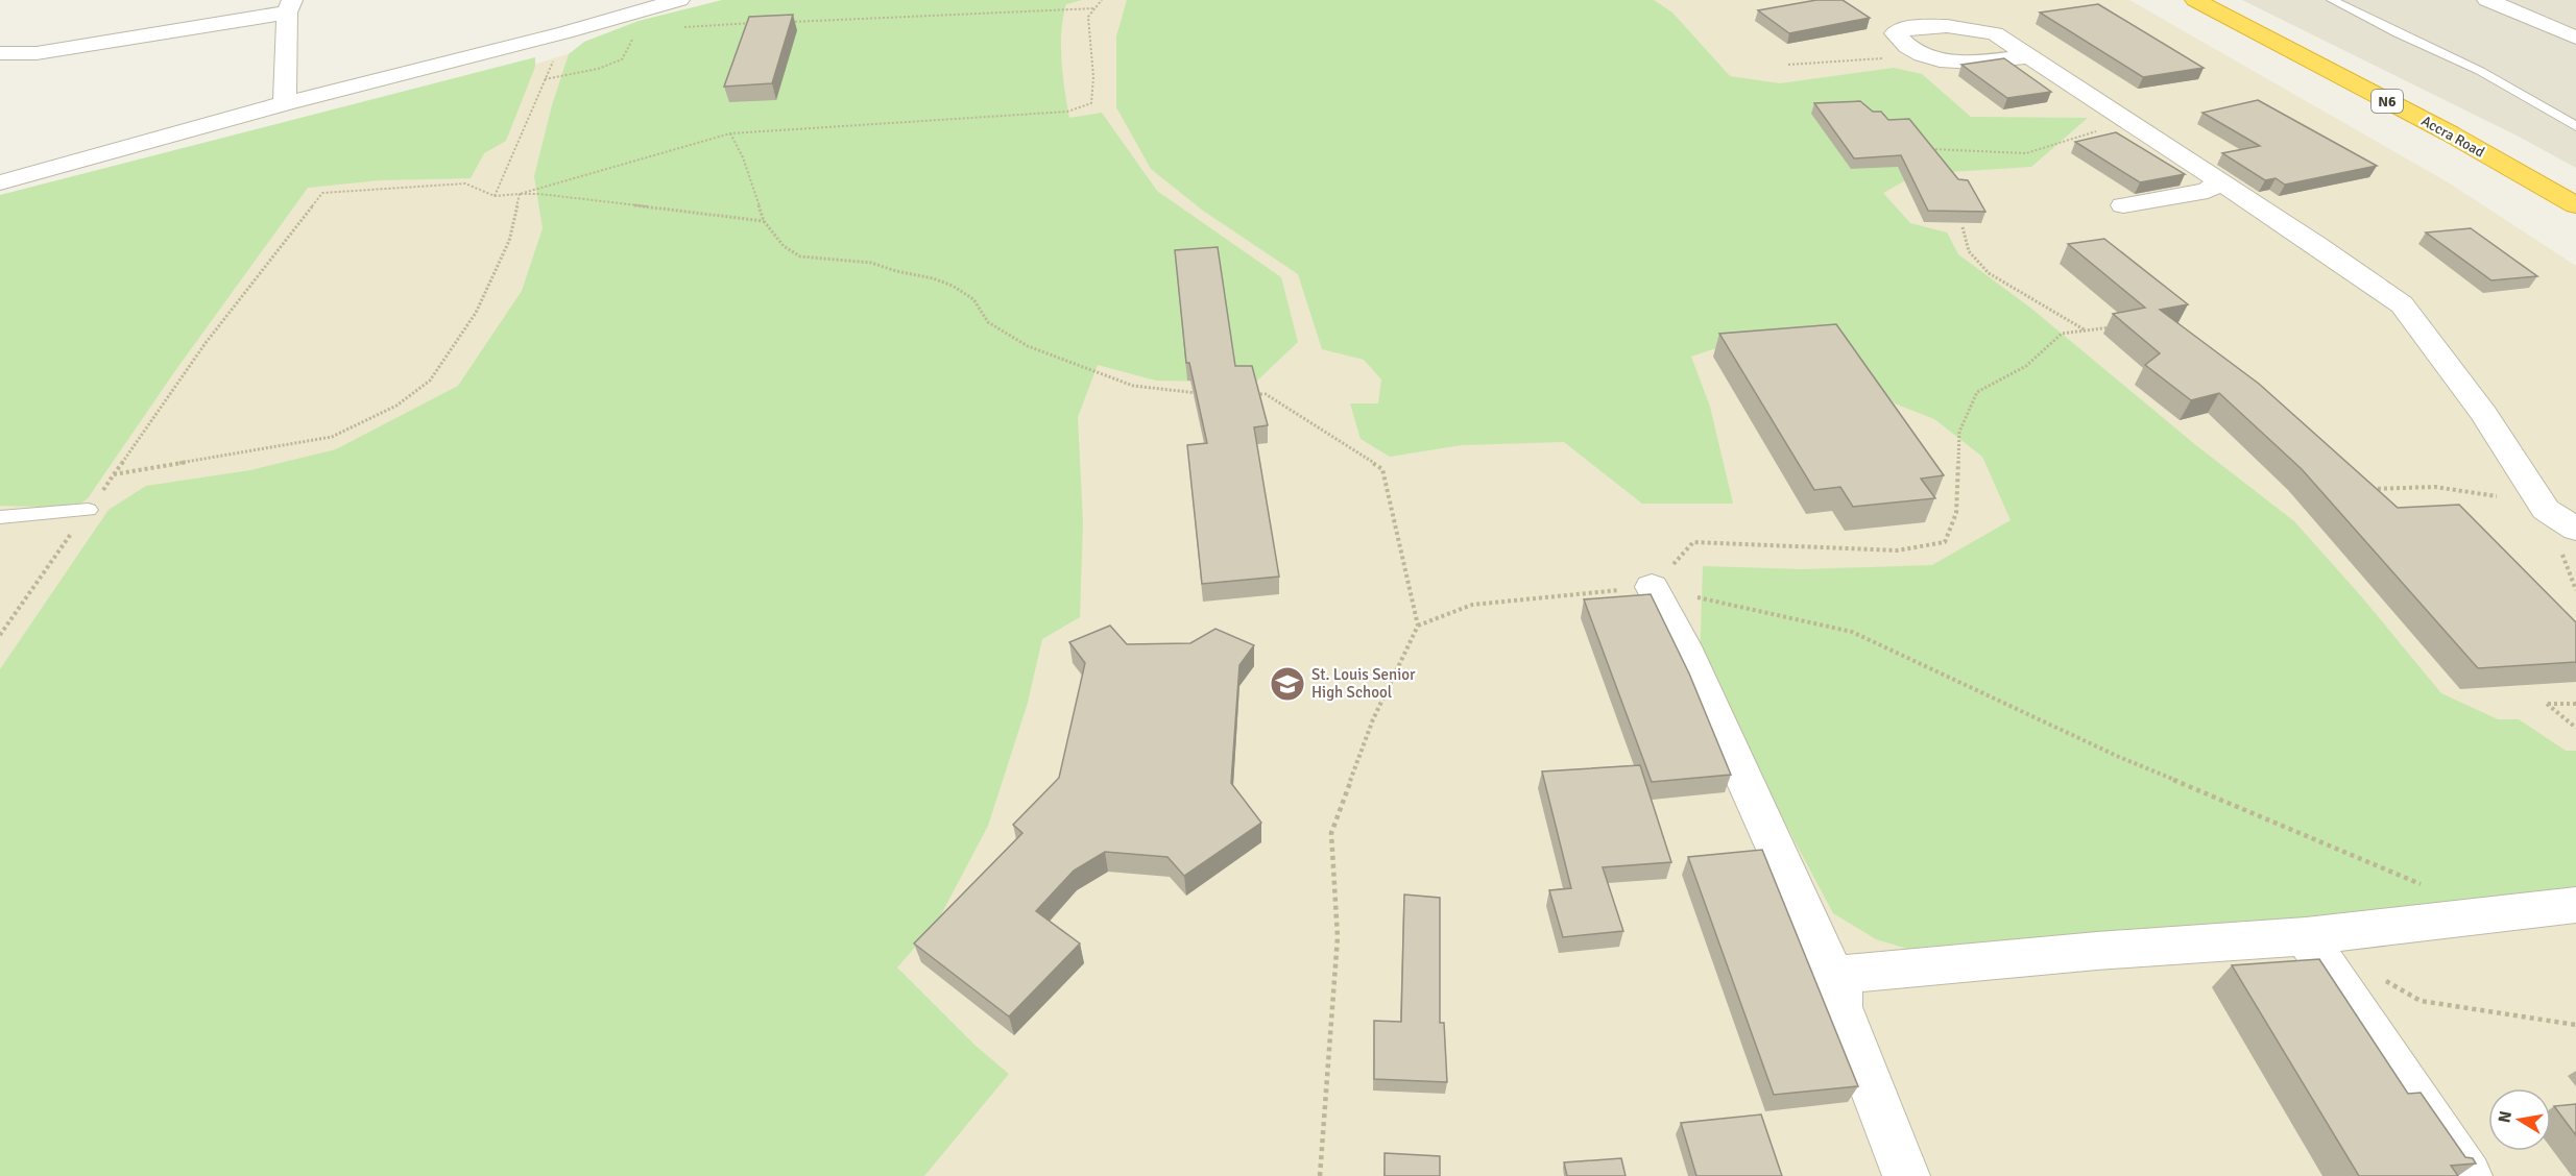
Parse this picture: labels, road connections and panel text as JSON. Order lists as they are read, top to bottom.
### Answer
{
  "streets": {
    "highway": ["N6", "Accra Road"]
  },
  "places": {
    "school or university": ["St. Louis Senior High School"]
  },
  "north": "left"
}
